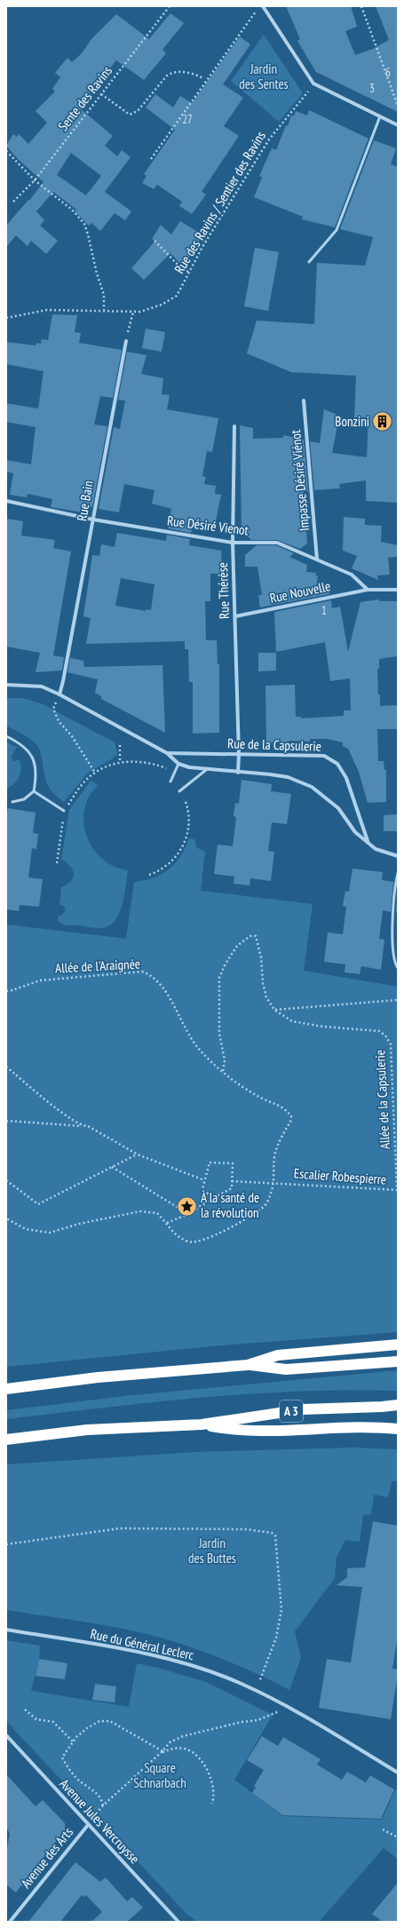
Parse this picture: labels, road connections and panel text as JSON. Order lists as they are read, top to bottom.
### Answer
{
  "streets": {
    "highway": ["A 3"],
    "street": [
      "Impasse Désiré Viénot",
      "Rue Bain",
      "Rue Désiré Vienot",
      "Rue Thérèse",
      "Rue Nouvelle",
      "Rue de la Capsulerie",
      "Rue du Général Leclerc",
      "Avenue Jules Vercruysse",
      "Avenue des Arts"
    ],
    "path": [
      "Sente des Ravins",
      "Rue des Ravins / Sentier des Ravins",
      "Allée de l'Araignée",
      "Allée de la Capsulerie",
      "Escalier Robespierre"
    ]
  },
  "crossings": [
    ["Impasse Désiré Viénot", "Rue Désiré Vienot"],
    ["Rue Bain", "Rue Désiré Vienot"],
    ["Rue Bain", "Rue de la Capsulerie"],
    ["Rue Désiré Vienot", "Rue Thérèse"],
    ["Rue Désiré Vienot", "Rue Nouvelle"],
    ["Rue Thérèse", "Rue Nouvelle"],
    ["Rue Thérèse", "Rue de la Capsulerie"],
    ["Allée de l'Araignée", "Allée de la Capsulerie"],
    ["Allée de l'Araignée", "Escalier Robespierre"],
    ["Allée de la Capsulerie", "Escalier Robespierre"],
    ["Avenue Jules Vercruysse", "Avenue des Arts"]
  ],
  "parks": ["Jardin des Sentes", "Jardin des Buttes", "Square Schnarbach"],
  "places": {
    "building": ["Bonzini"],
    "place": ["À la santé de la révolution"]
  },
  "house_numbers": [
    "6",
    "3",
    "27",
    "1"
  ]
}
